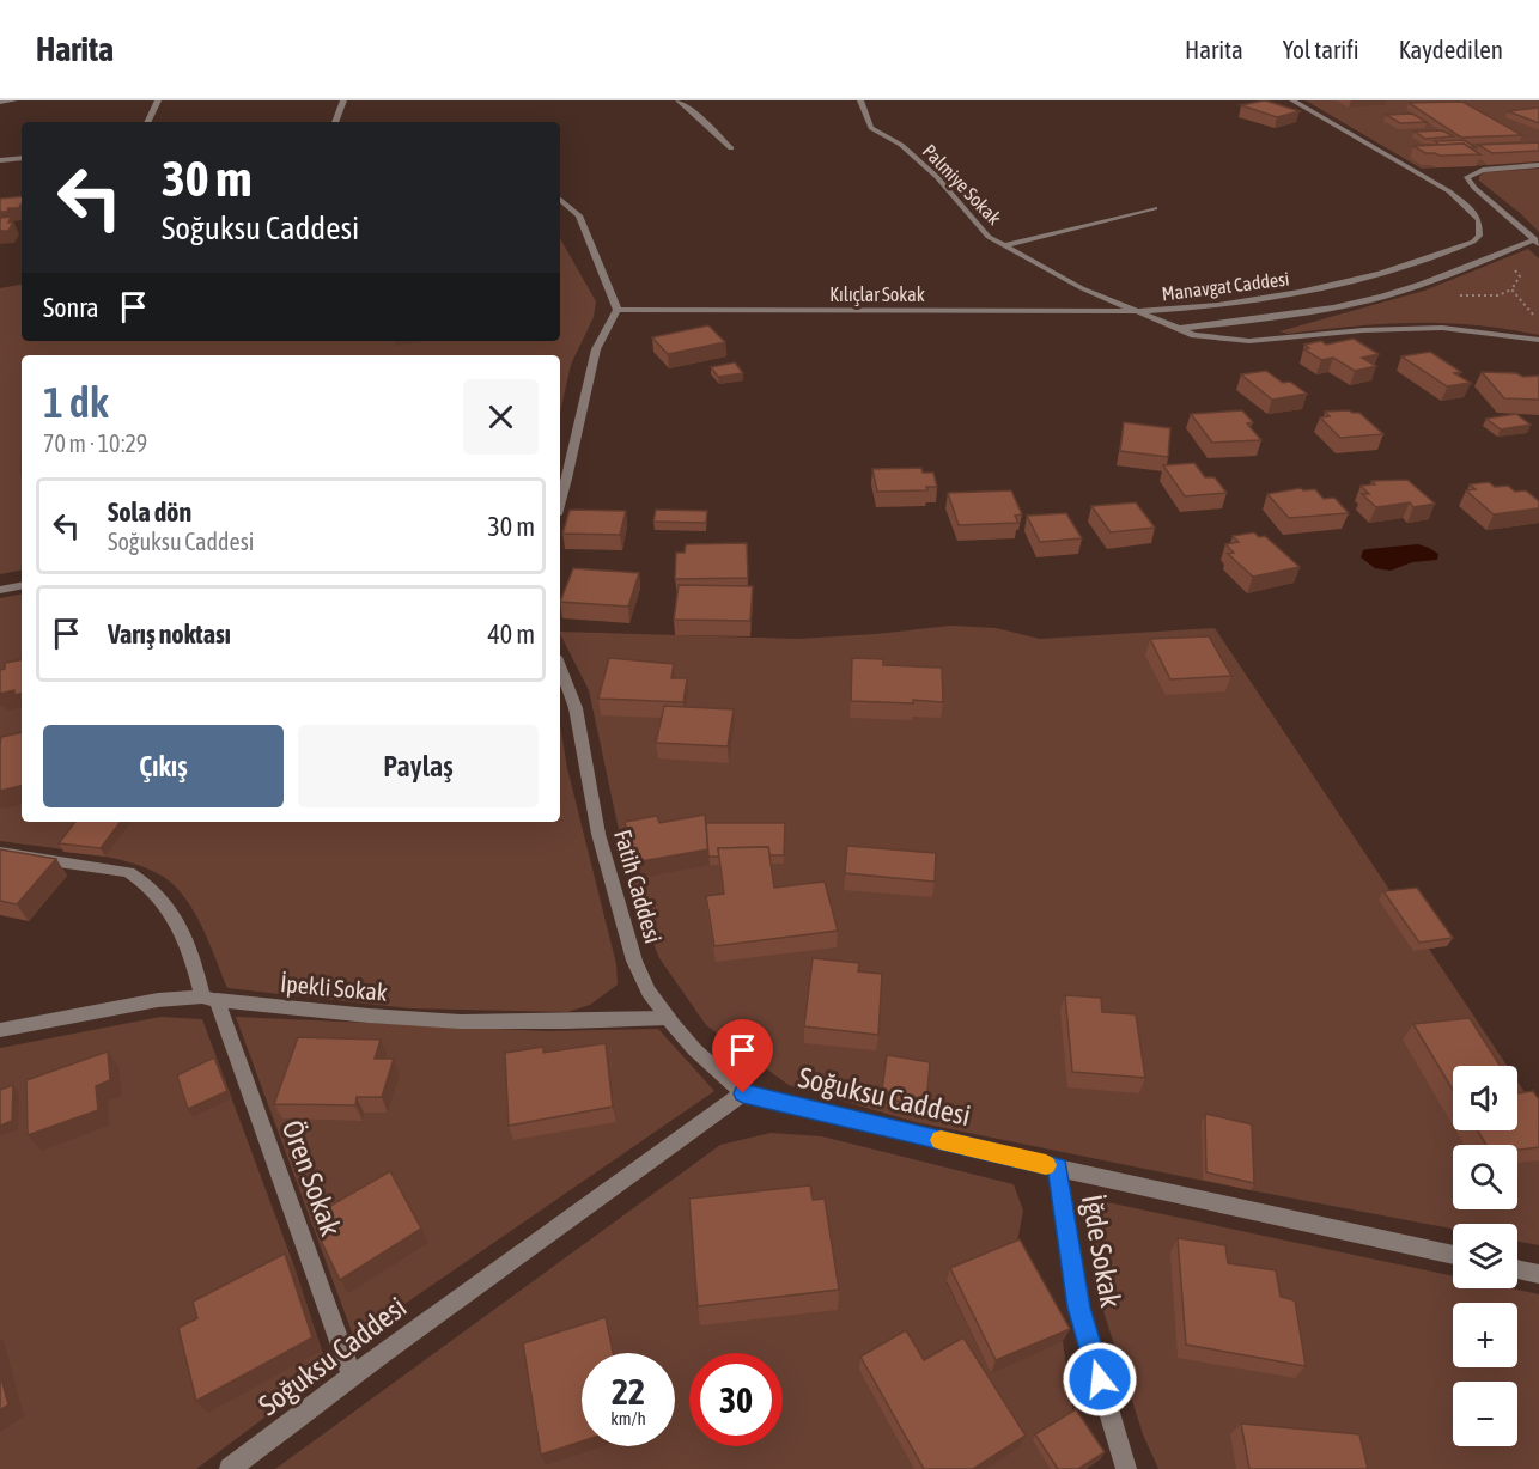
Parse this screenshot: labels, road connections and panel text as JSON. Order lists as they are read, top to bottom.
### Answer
{
  "streets": {
    "street": [
      "Palmiye Sokak",
      "Manavgat Caddesi",
      "Kılıçlar Sokak",
      "Fatih Caddesi",
      "İpekli Sokak",
      "Soğuksu Caddesi",
      "Ören Sokak",
      "İğde Sokak"
    ]
  },
  "crossings": [
    ["Palmiye Sokak", "Manavgat Caddesi"],
    ["Palmiye Sokak", "Kılıçlar Sokak"],
    ["Manavgat Caddesi", "Kılıçlar Sokak"],
    ["Fatih Caddesi", "İpekli Sokak"],
    ["Fatih Caddesi", "Soğuksu Caddesi"],
    ["İpekli Sokak", "Ören Sokak"],
    ["Soğuksu Caddesi", "Ören Sokak"],
    ["Soğuksu Caddesi", "İğde Sokak"]
  ],
  "page": {
    "header": "Harita",
    "nav": ["Harita", "Yol tarifi", "Kaydedilen"],
    "turn": ["30 m", "Soğuksu Caddesi"],
    "then": "Sonra",
    "heading": ["1 dk", "70 m · 10:29"],
    "list": [
      {
        "name": "Sola dön",
        "note": "Soğuksu Caddesi",
        "value": "30 m"
      },
      {
        "name": "Varış noktası",
        "value": "40 m"
      }
    ],
    "buttons": ["Çıkış", "Paylaş"],
    "map_buttons": ["+", "−"],
    "speed": "22 km/h",
    "limit": "30"
  }
}
